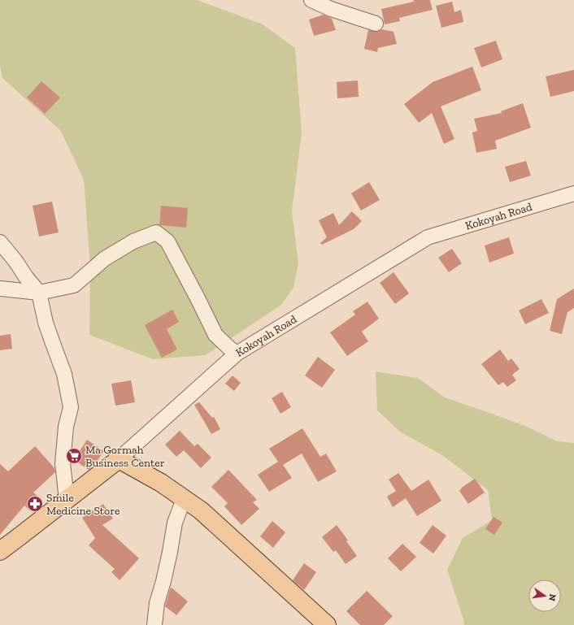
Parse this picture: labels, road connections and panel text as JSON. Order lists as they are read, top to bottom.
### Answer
{
  "streets": {
    "main road": ["Kokoyah Road"]
  },
  "places": {
    "supermarket": ["Ma Gormah Business Center"],
    "pharmacy": ["Smile Medicine Store"]
  },
  "north": "right"
}
